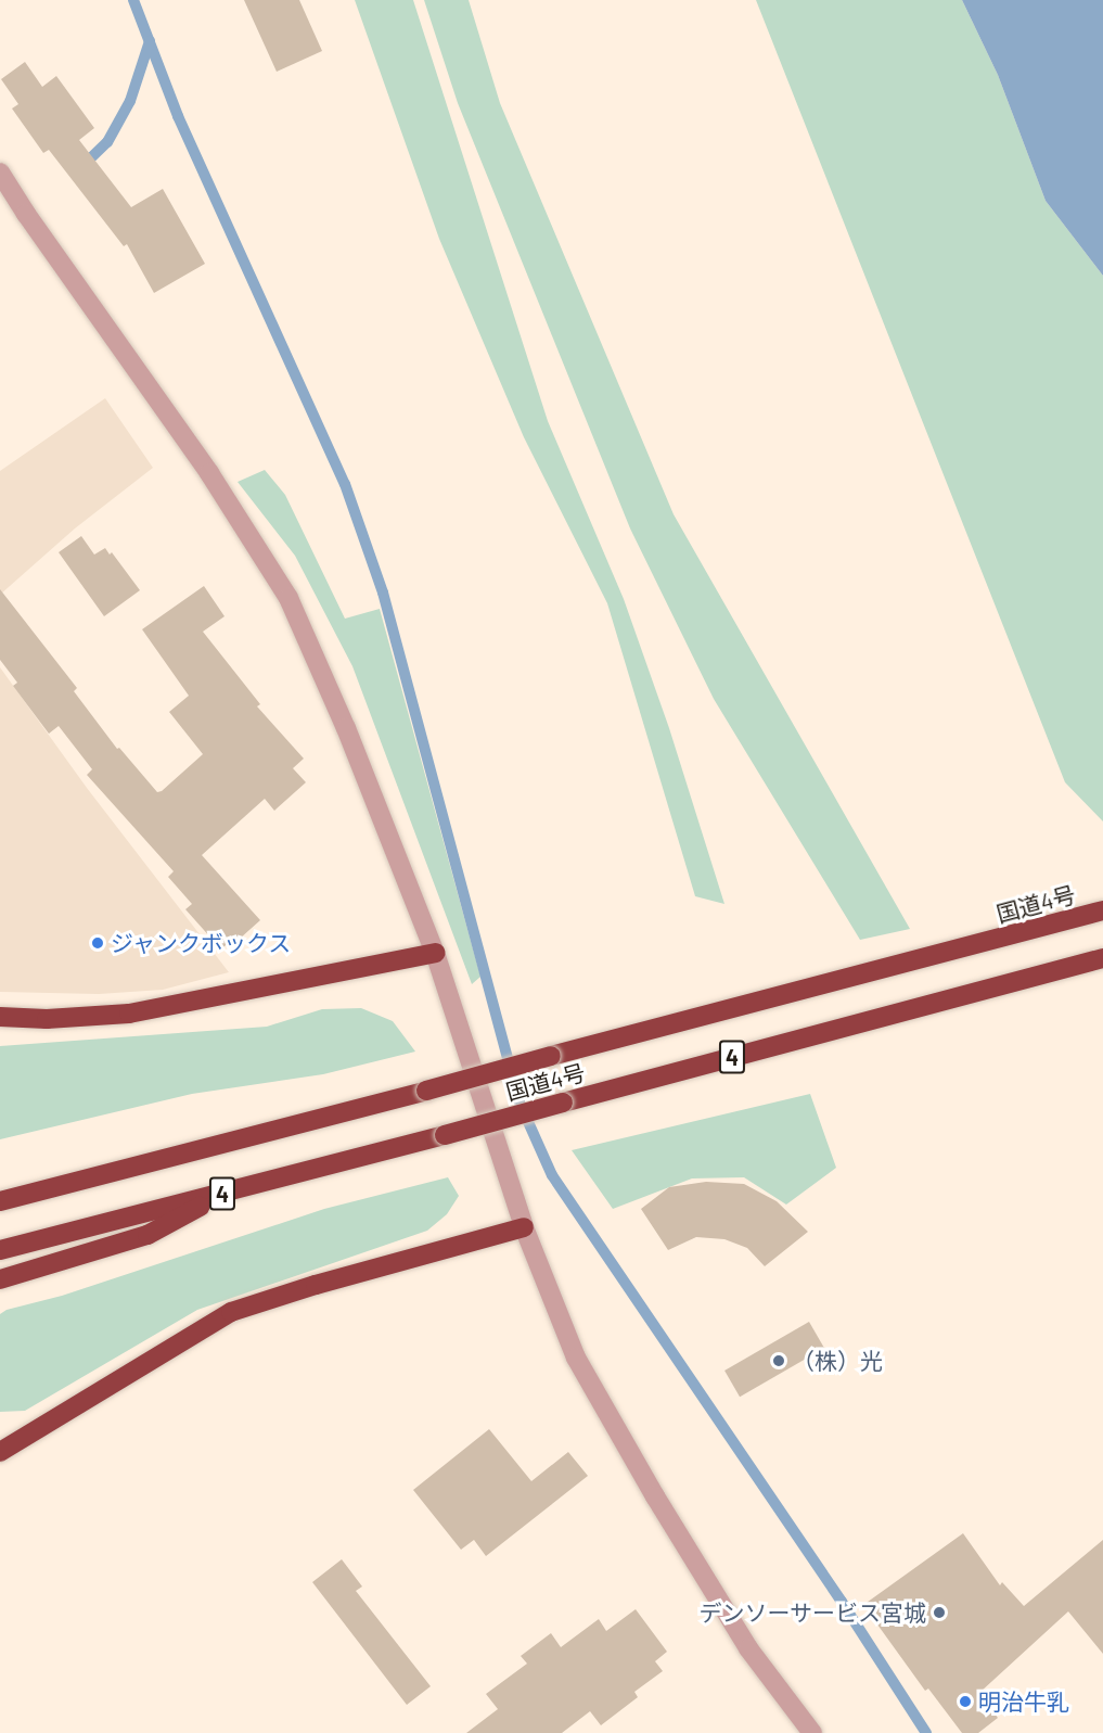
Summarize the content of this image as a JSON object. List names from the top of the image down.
{
  "streets": {
    "highway": ["国道4号", "4"]
  },
  "places": [
    "ジャンクボックス",
    "（株）光",
    "デンソーサービス宮城",
    "明治牛乳"
  ]
}
